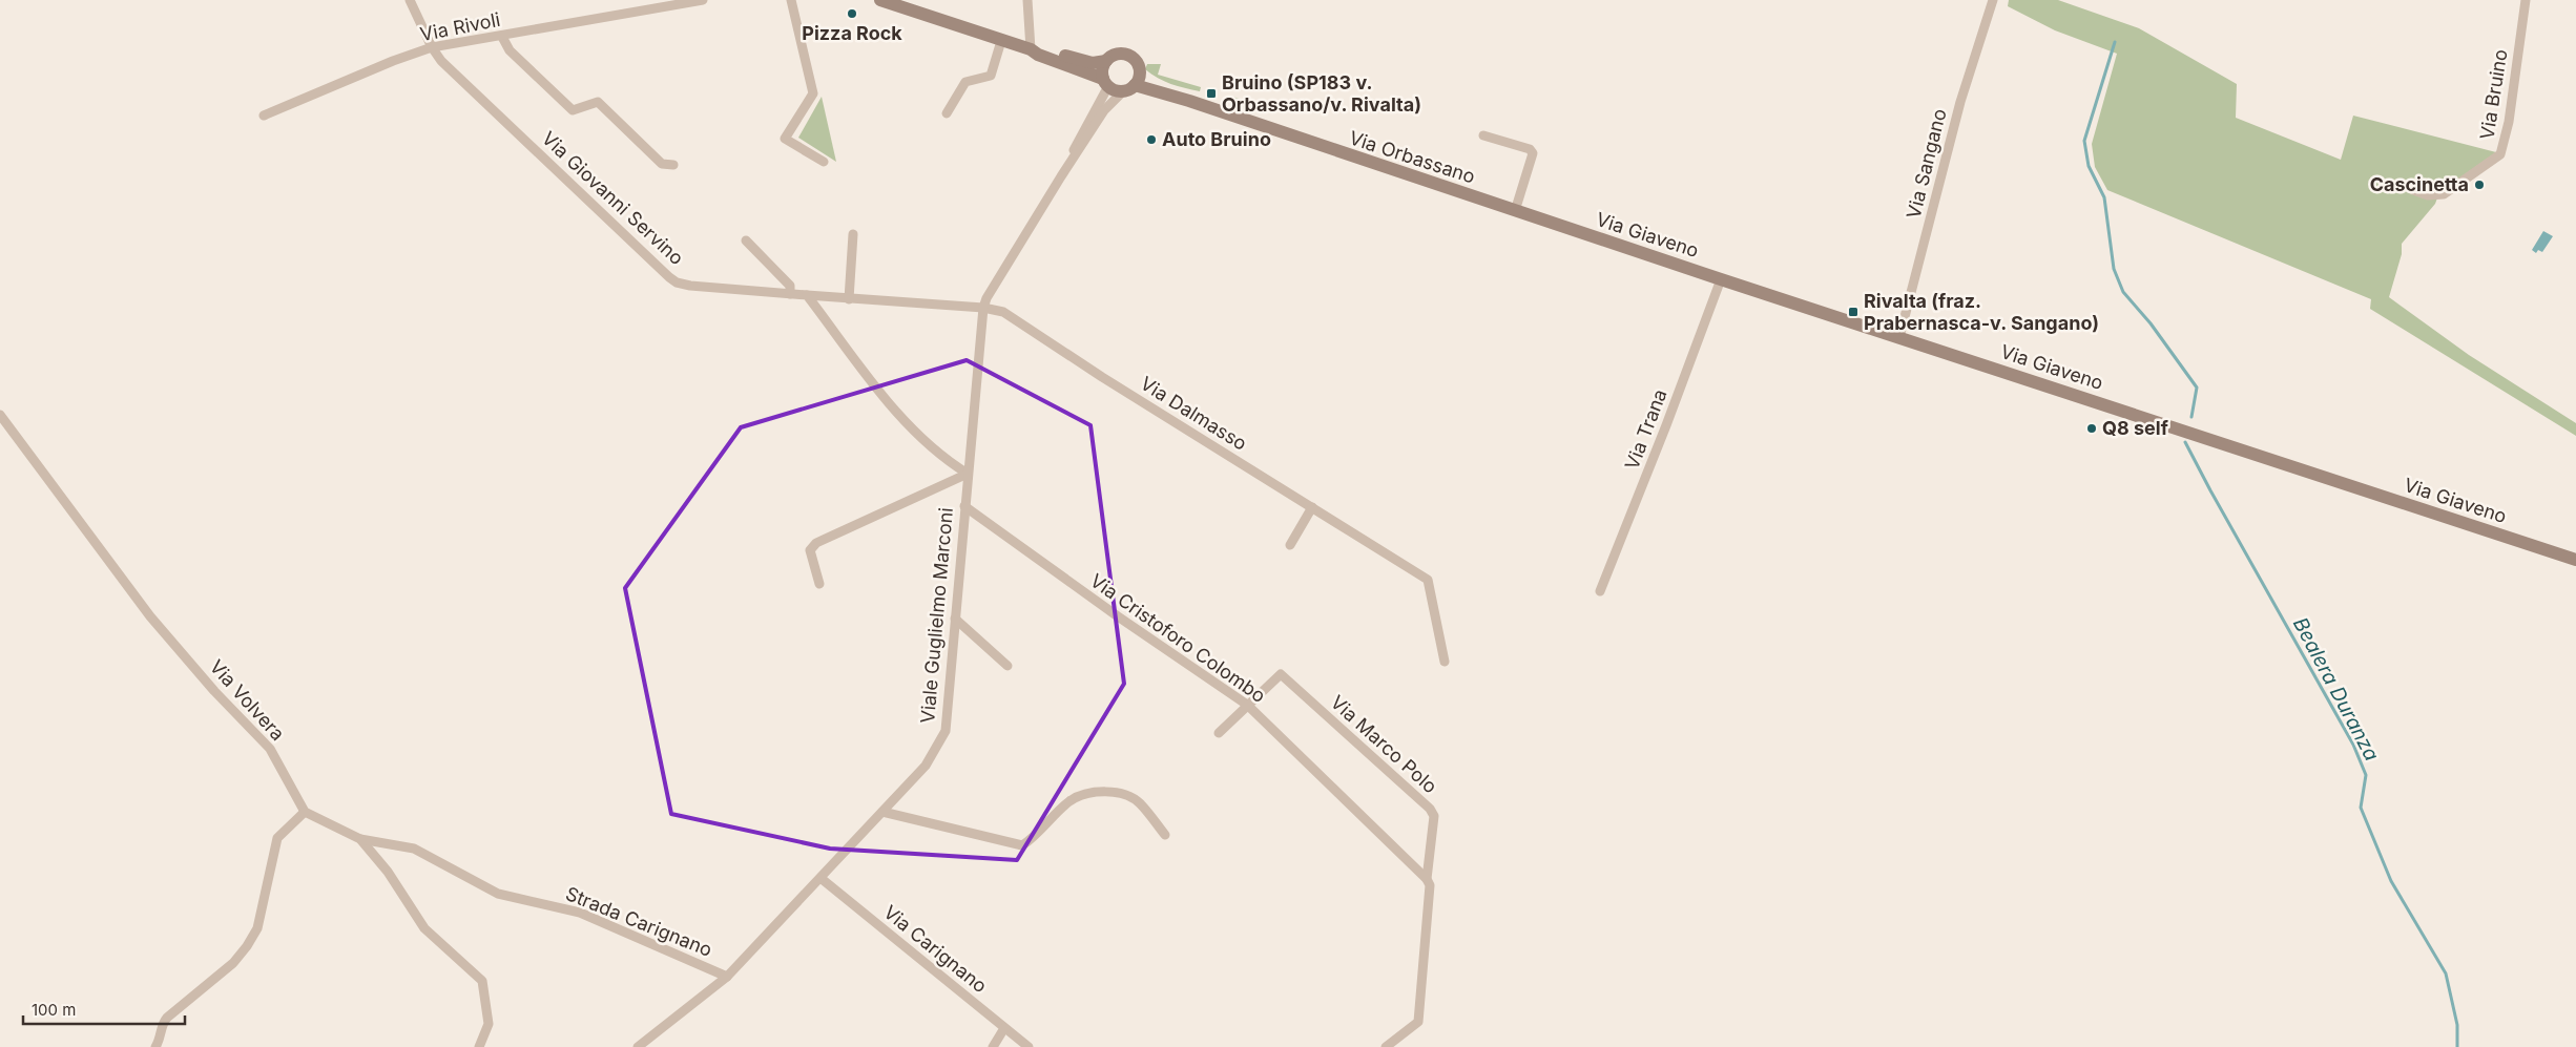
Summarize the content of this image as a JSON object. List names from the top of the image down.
{
  "streets": {
    "main road": ["Via Orbassano", "Via Giaveno"],
    "street": [
      "Via Rivoli",
      "Via Bruino",
      "Via Sangano",
      "Via Giovanni Servino",
      "Via Dalmasso",
      "Via Trana",
      "Viale Guglielmo Marconi",
      "Via Cristoforo Colombo",
      "Via Volvera",
      "Via Marco Polo",
      "Strada Carignano",
      "Via Carignano"
    ]
  },
  "crossings": [
    ["Via Rivoli", "Via Giovanni Servino"],
    ["Via Orbassano", "Via Giaveno"],
    ["Via Orbassano", "Viale Guglielmo Marconi"],
    ["Via Sangano", "Via Giaveno"],
    ["Via Giovanni Servino", "Via Dalmasso"],
    ["Via Giaveno", "Via Trana"],
    ["Via Dalmasso", "Viale Guglielmo Marconi"],
    ["Viale Guglielmo Marconi", "Via Cristoforo Colombo"],
    ["Viale Guglielmo Marconi", "Strada Carignano"],
    ["Viale Guglielmo Marconi", "Via Carignano"],
    ["Via Cristoforo Colombo", "Via Marco Polo"]
  ],
  "water": ["Bealera Duranza"],
  "places": {
    "other": [
      "Pizza Rock",
      "Auto Bruino",
      "Cascinetta",
      "Q8 self"
    ],
    "transit": ["Bruino (SP183 v. Orbassano/v. Rivalta)", "Rivalta (fraz. Prabernasca-v. Sangano)"]
  },
  "scale_bar": "100 m"
}
